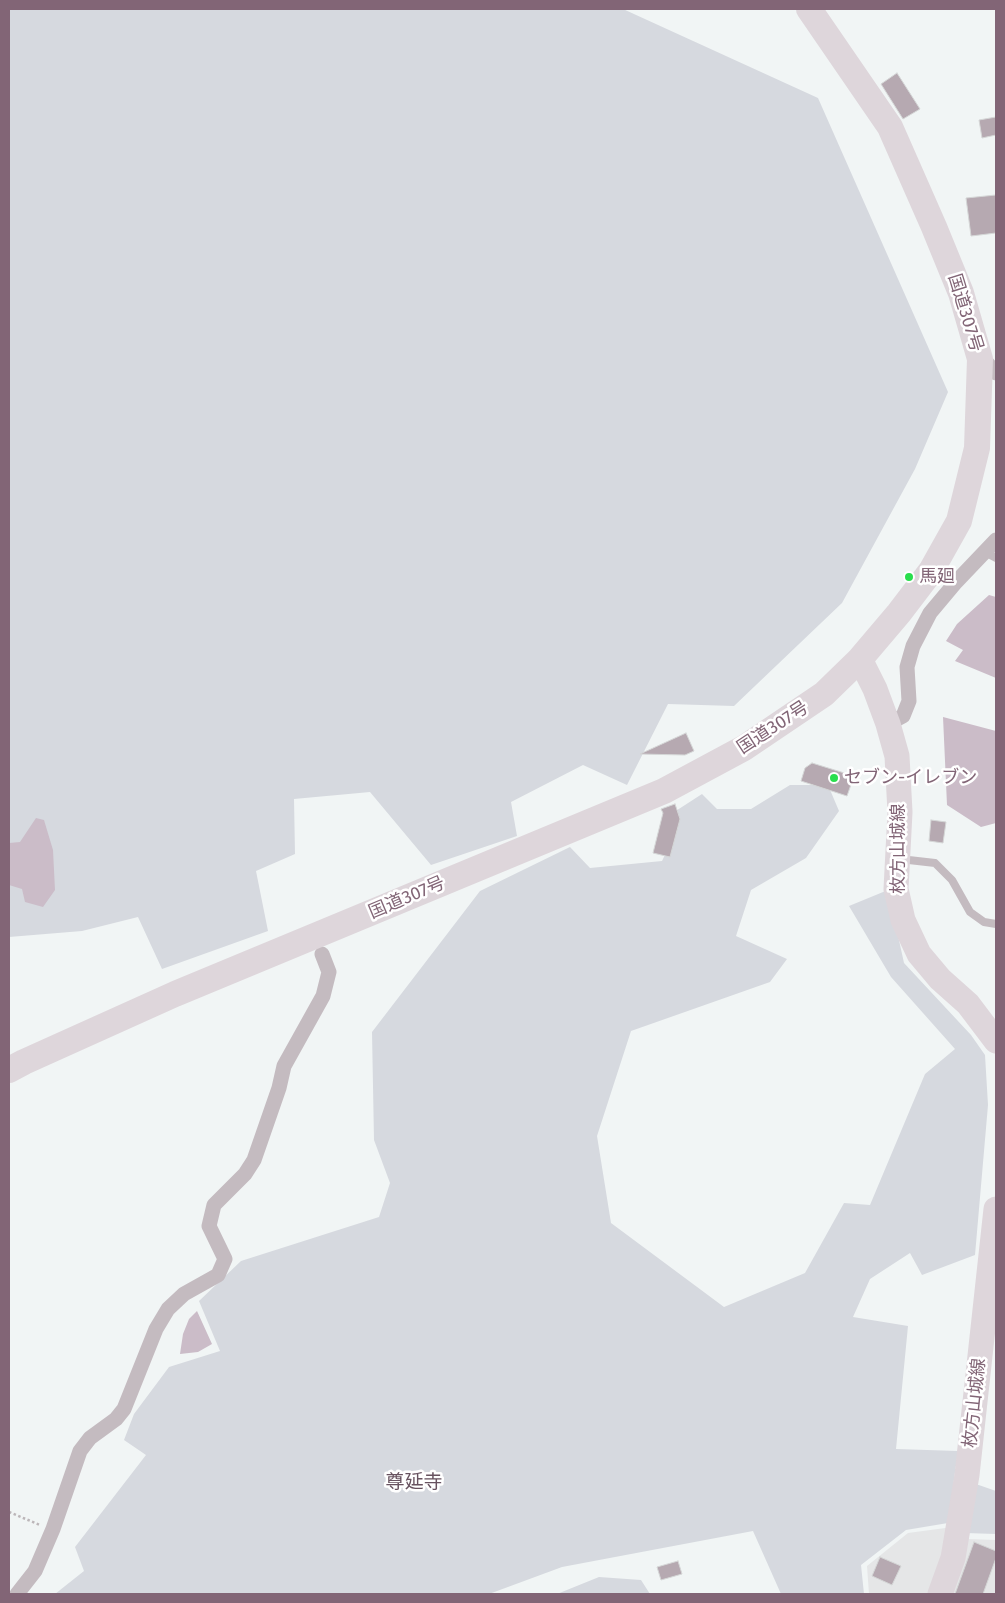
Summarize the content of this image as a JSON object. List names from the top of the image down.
{
  "streets": {
    "highway": ["国道307号"],
    "main road": ["枚方山城線"]
  },
  "crossings": [
    ["国道307号", "枚方山城線"]
  ],
  "districts": ["尊延寺"],
  "places": ["馬廻", "セブン-イレブン"]
}
